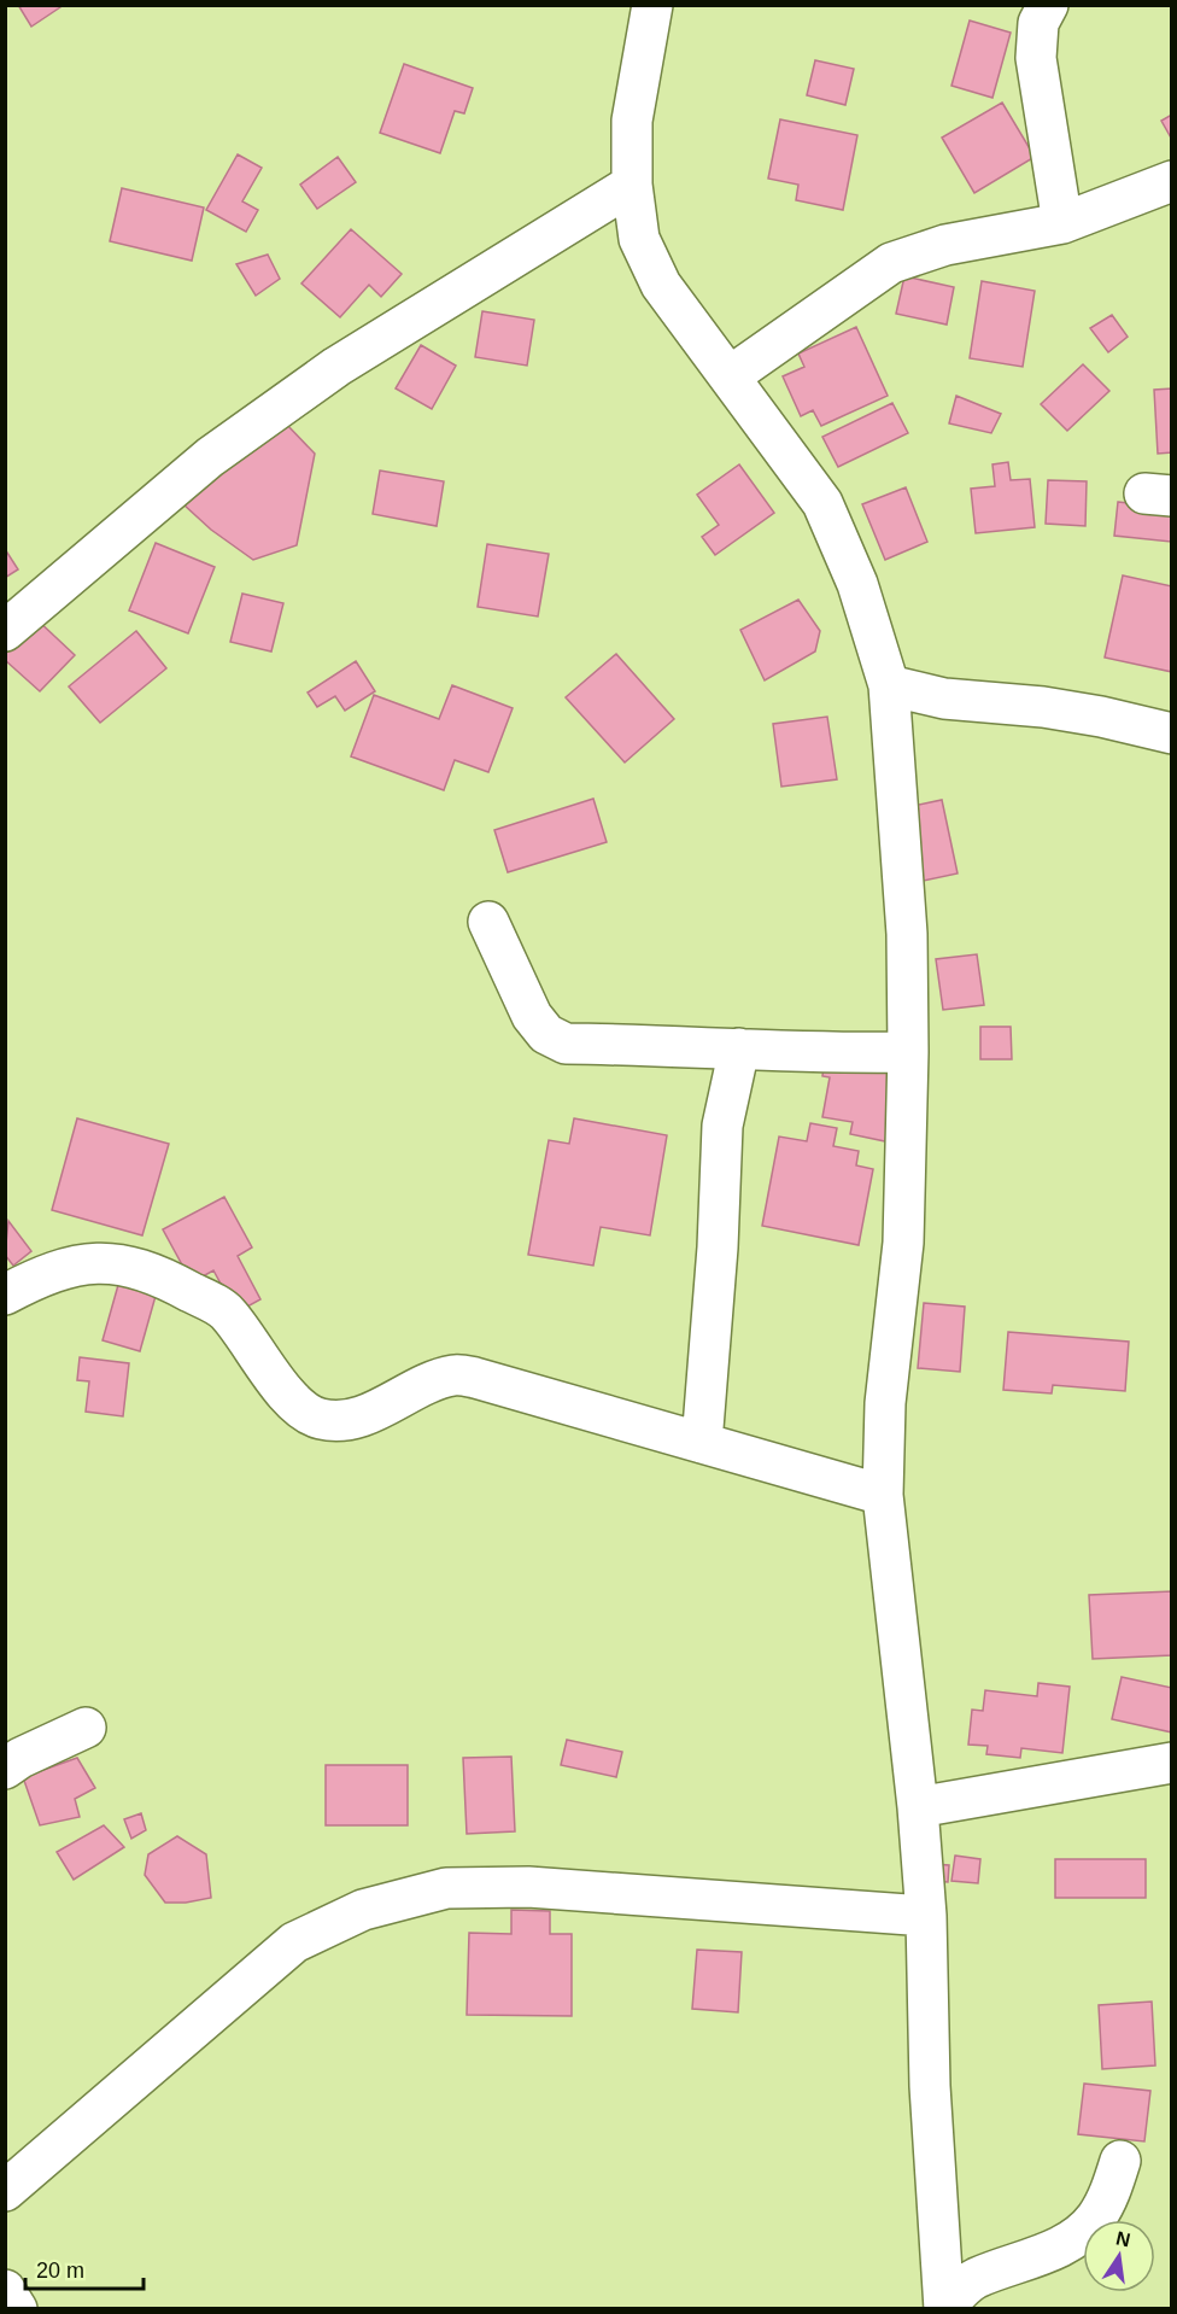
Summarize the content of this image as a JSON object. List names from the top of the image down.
{
  "scale_bar": "20 m",
  "north": "top"
}
